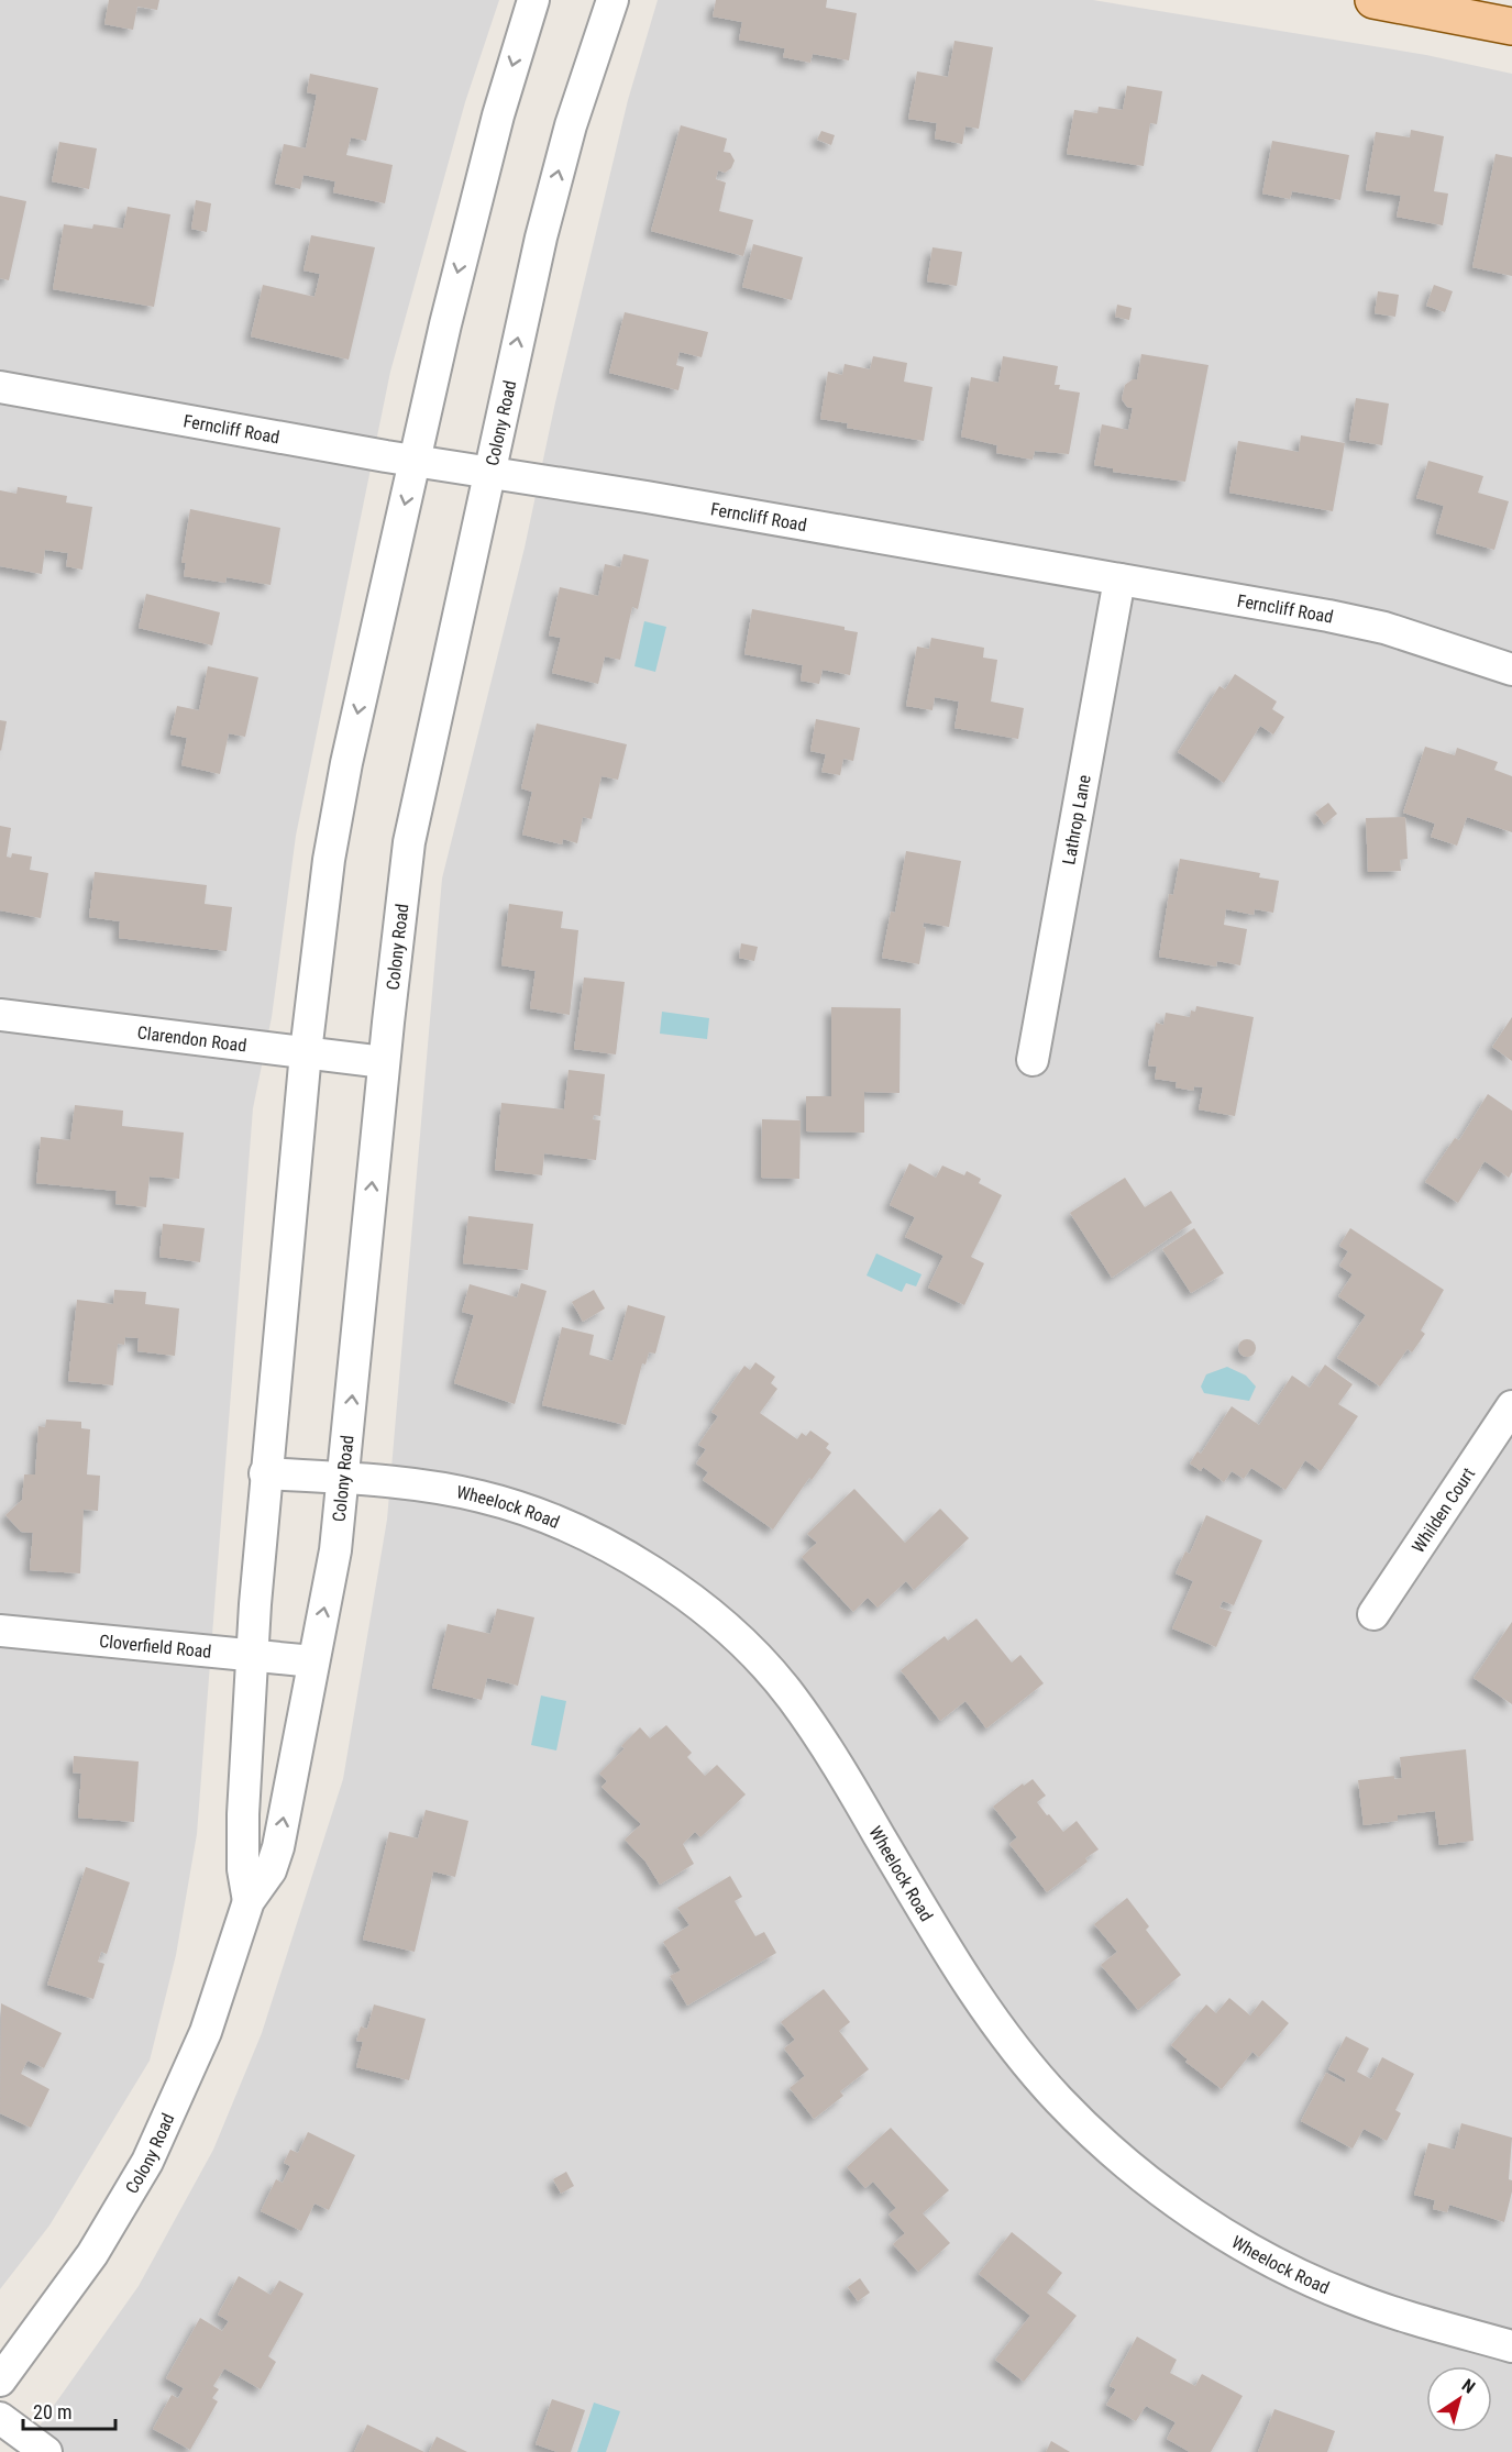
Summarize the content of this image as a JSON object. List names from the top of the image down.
{
  "streets": {
    "street": [
      "Colony Road",
      "Ferncliff Road",
      "Lathrop Lane",
      "Clarendon Road",
      "Wheelock Road",
      "Whilden Court",
      "Cloverfield Road"
    ]
  },
  "crossings": [
    ["Colony Road", "Ferncliff Road"],
    ["Colony Road", "Clarendon Road"],
    ["Colony Road", "Wheelock Road"],
    ["Colony Road", "Cloverfield Road"],
    ["Ferncliff Road", "Lathrop Lane"]
  ],
  "scale_bar": "20 m",
  "north": "top right"
}
